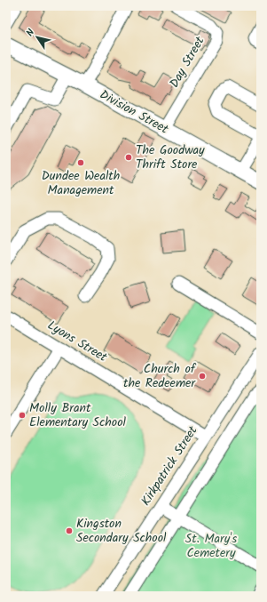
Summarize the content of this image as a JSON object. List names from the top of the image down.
{
  "streets": {
    "main road": ["Division Street"],
    "street": ["Day Street", "Lyons Street", "Kirkpatrick Street"]
  },
  "crossings": [
    ["Day Street", "Division Street"],
    ["Lyons Street", "Kirkpatrick Street"]
  ],
  "parks": ["St. Mary's Cemetery"],
  "places": [
    "The Goodway Thrift Store",
    "Dundee Wealth Management",
    "Church of the Redeemer",
    "Molly Brant Elementary School",
    "Kingston Secondary School"
  ],
  "north": "top left"
}
